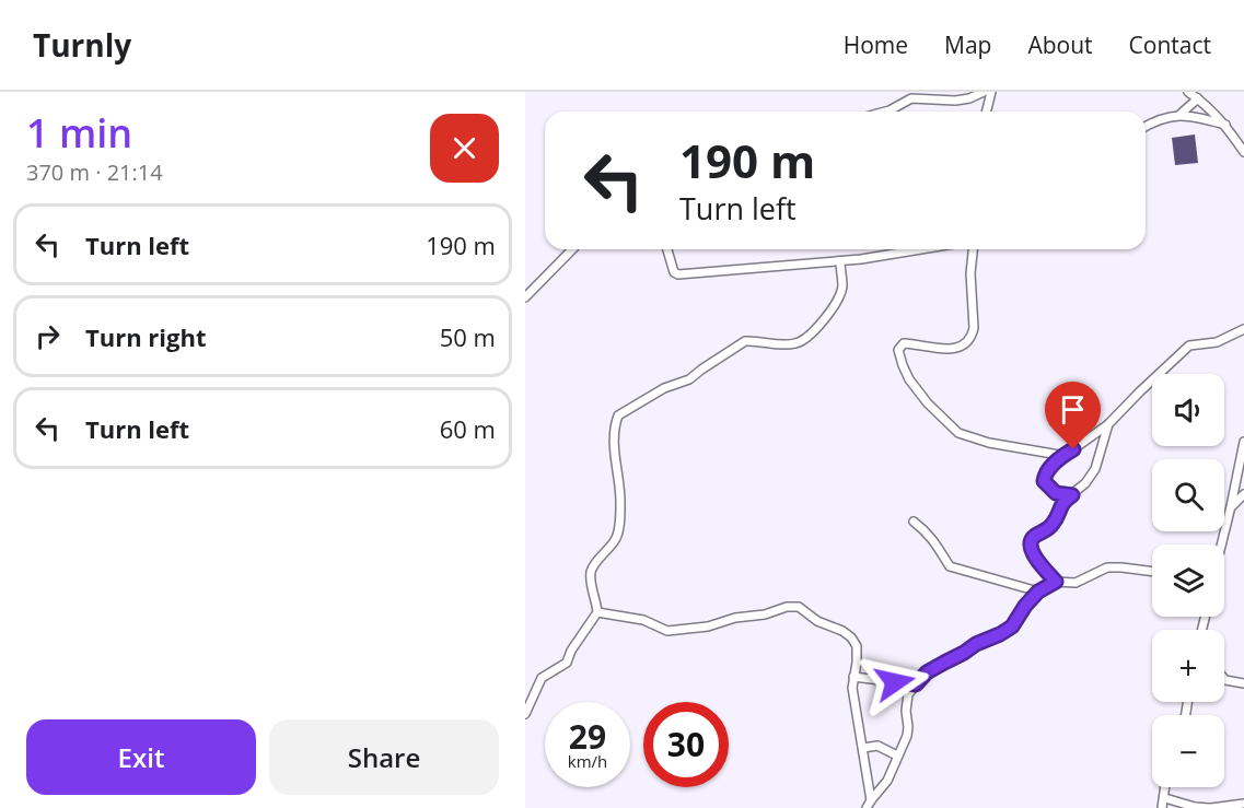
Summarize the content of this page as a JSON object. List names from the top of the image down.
{
  "page": {
    "header": "Turnly",
    "nav": [
      "Home",
      "Map",
      "About",
      "Contact"
    ],
    "heading": ["1 min", "370 m · 21:14"],
    "turn": ["190 m", "Turn left"],
    "list": [
      {
        "name": "Turn left",
        "value": "190 m"
      },
      {
        "name": "Turn right",
        "value": "50 m"
      },
      {
        "name": "Turn left",
        "value": "60 m"
      }
    ],
    "map_buttons": ["+", "−"],
    "speed": "29 km/h",
    "limit": "30",
    "buttons": ["Exit", "Share"]
  }
}
